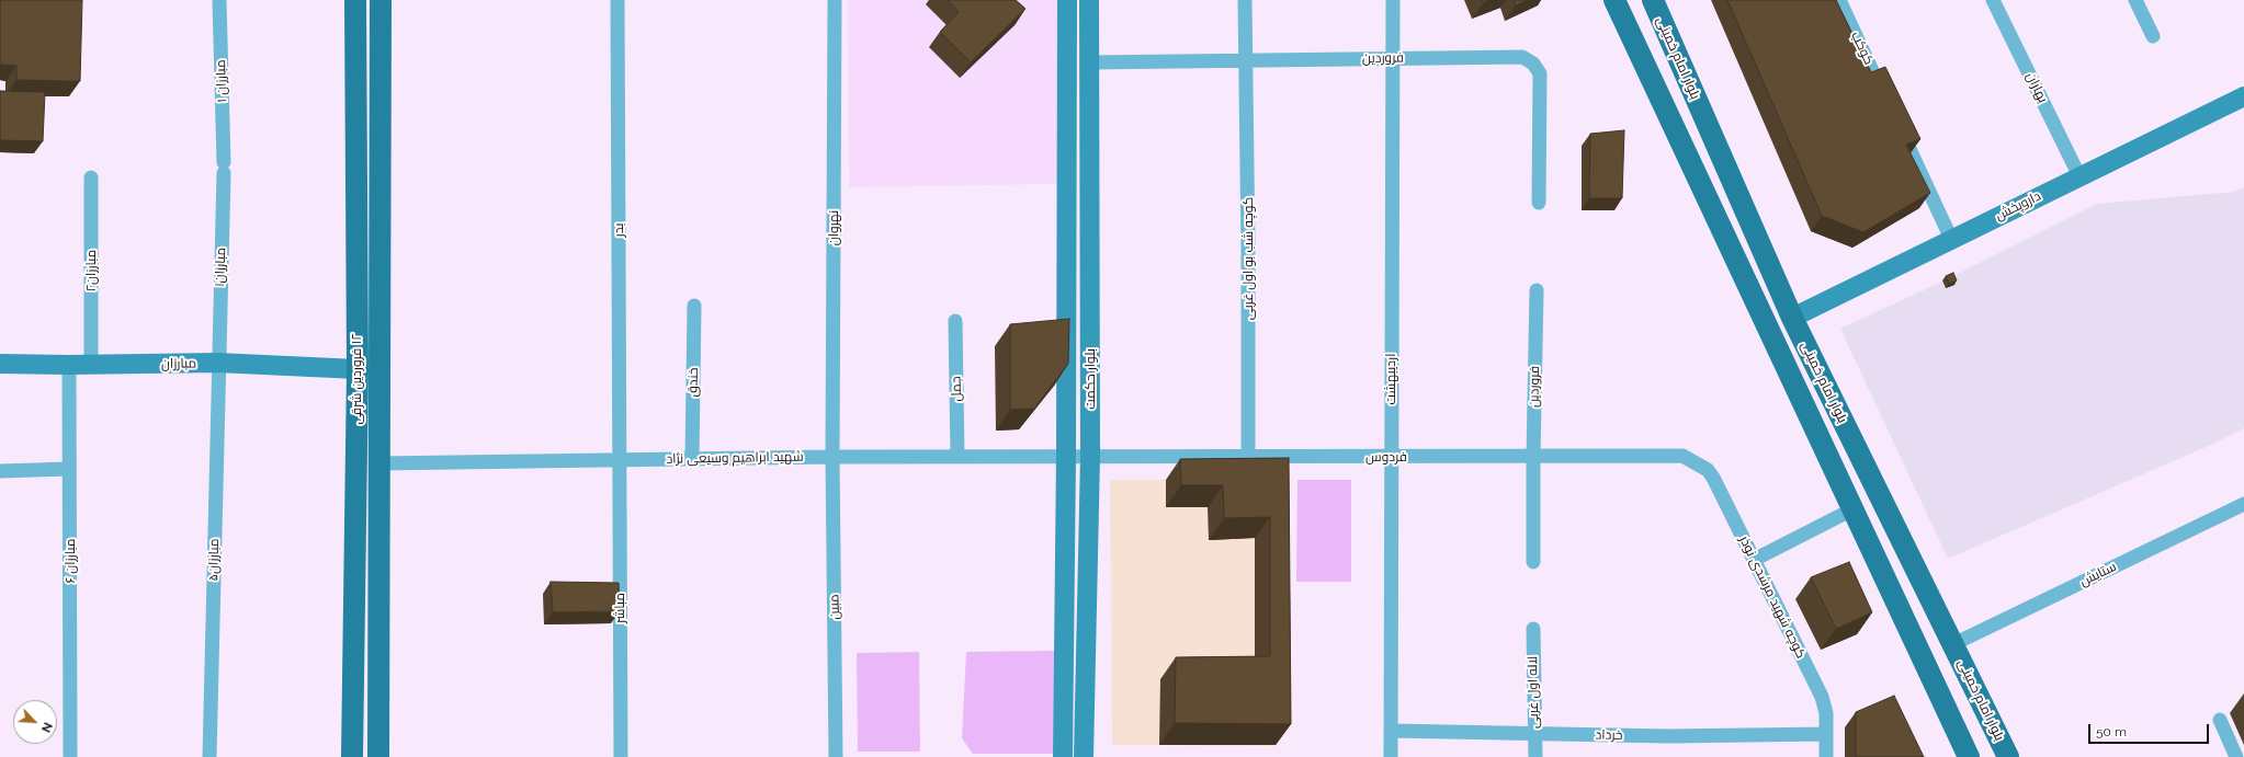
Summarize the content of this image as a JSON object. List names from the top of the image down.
{
  "streets": {
    "main road": ["بلوار امام خمینی", "١٢ فروردین شرقی"],
    "street": [
      "کوکب",
      "فروردین",
      "مبارزان ۱",
      "بهاران",
      "داروپخش",
      "نهروان",
      "بدر",
      "کوچه شب بو اول غربی",
      "مبارزان۱",
      "مبارزان۲",
      "مبارزان",
      "بلوار حکمت",
      "اردیبهشت",
      "خندق",
      "جمل",
      "فردوس",
      "شهید ابراهیم وسیعی نژاد",
      "مبارزان۵",
      "مبارزان ۶",
      "ستایش",
      "کوچه شهید مرشدی نوذر",
      "مبین",
      "مباشر",
      "لاله اول غربی",
      "خرداد"
    ]
  },
  "crossings": [
    ["فروردین", "کوچه شب بو اول غربی"],
    ["فروردین", "بلوار حکمت"],
    ["فروردین", "اردیبهشت"],
    ["فروردین", "فردوس"],
    ["بلوار امام خمینی", "داروپخش"],
    ["بلوار امام خمینی", "ستایش"],
    ["مبارزان ۱", "مبارزان۱"],
    ["بهاران", "داروپخش"],
    ["نهروان", "شهید ابراهیم وسیعی نژاد"],
    ["نهروان", "مبین"],
    ["بدر", "شهید ابراهیم وسیعی نژاد"],
    ["بدر", "مباشر"],
    ["کوچه شب بو اول غربی", "فردوس"],
    ["مبارزان۱", "مبارزان"],
    ["مبارزان۱", "مبارزان۵"],
    ["مبارزان۲", "مبارزان"],
    ["مبارزان", "١٢ فروردین شرقی"],
    ["مبارزان", "مبارزان۵"],
    ["مبارزان", "مبارزان ۶"],
    ["١٢ فروردین شرقی", "شهید ابراهیم وسیعی نژاد"],
    ["بلوار حکمت", "فردوس"],
    ["بلوار حکمت", "شهید ابراهیم وسیعی نژاد"],
    ["اردیبهشت", "فردوس"],
    ["اردیبهشت", "خرداد"],
    ["خندق", "شهید ابراهیم وسیعی نژاد"],
    ["جمل", "شهید ابراهیم وسیعی نژاد"],
    ["فردوس", "شهید ابراهیم وسیعی نژاد"],
    ["فردوس", "کوچه شهید مرشدی نوذر"],
    ["شهید ابراهیم وسیعی نژاد", "مبین"],
    ["شهید ابراهیم وسیعی نژاد", "مباشر"],
    ["کوچه شهید مرشدی نوذر", "خرداد"],
    ["لاله اول غربی", "خرداد"]
  ],
  "scale_bar": "50 m",
  "north": "bottom right"
}
